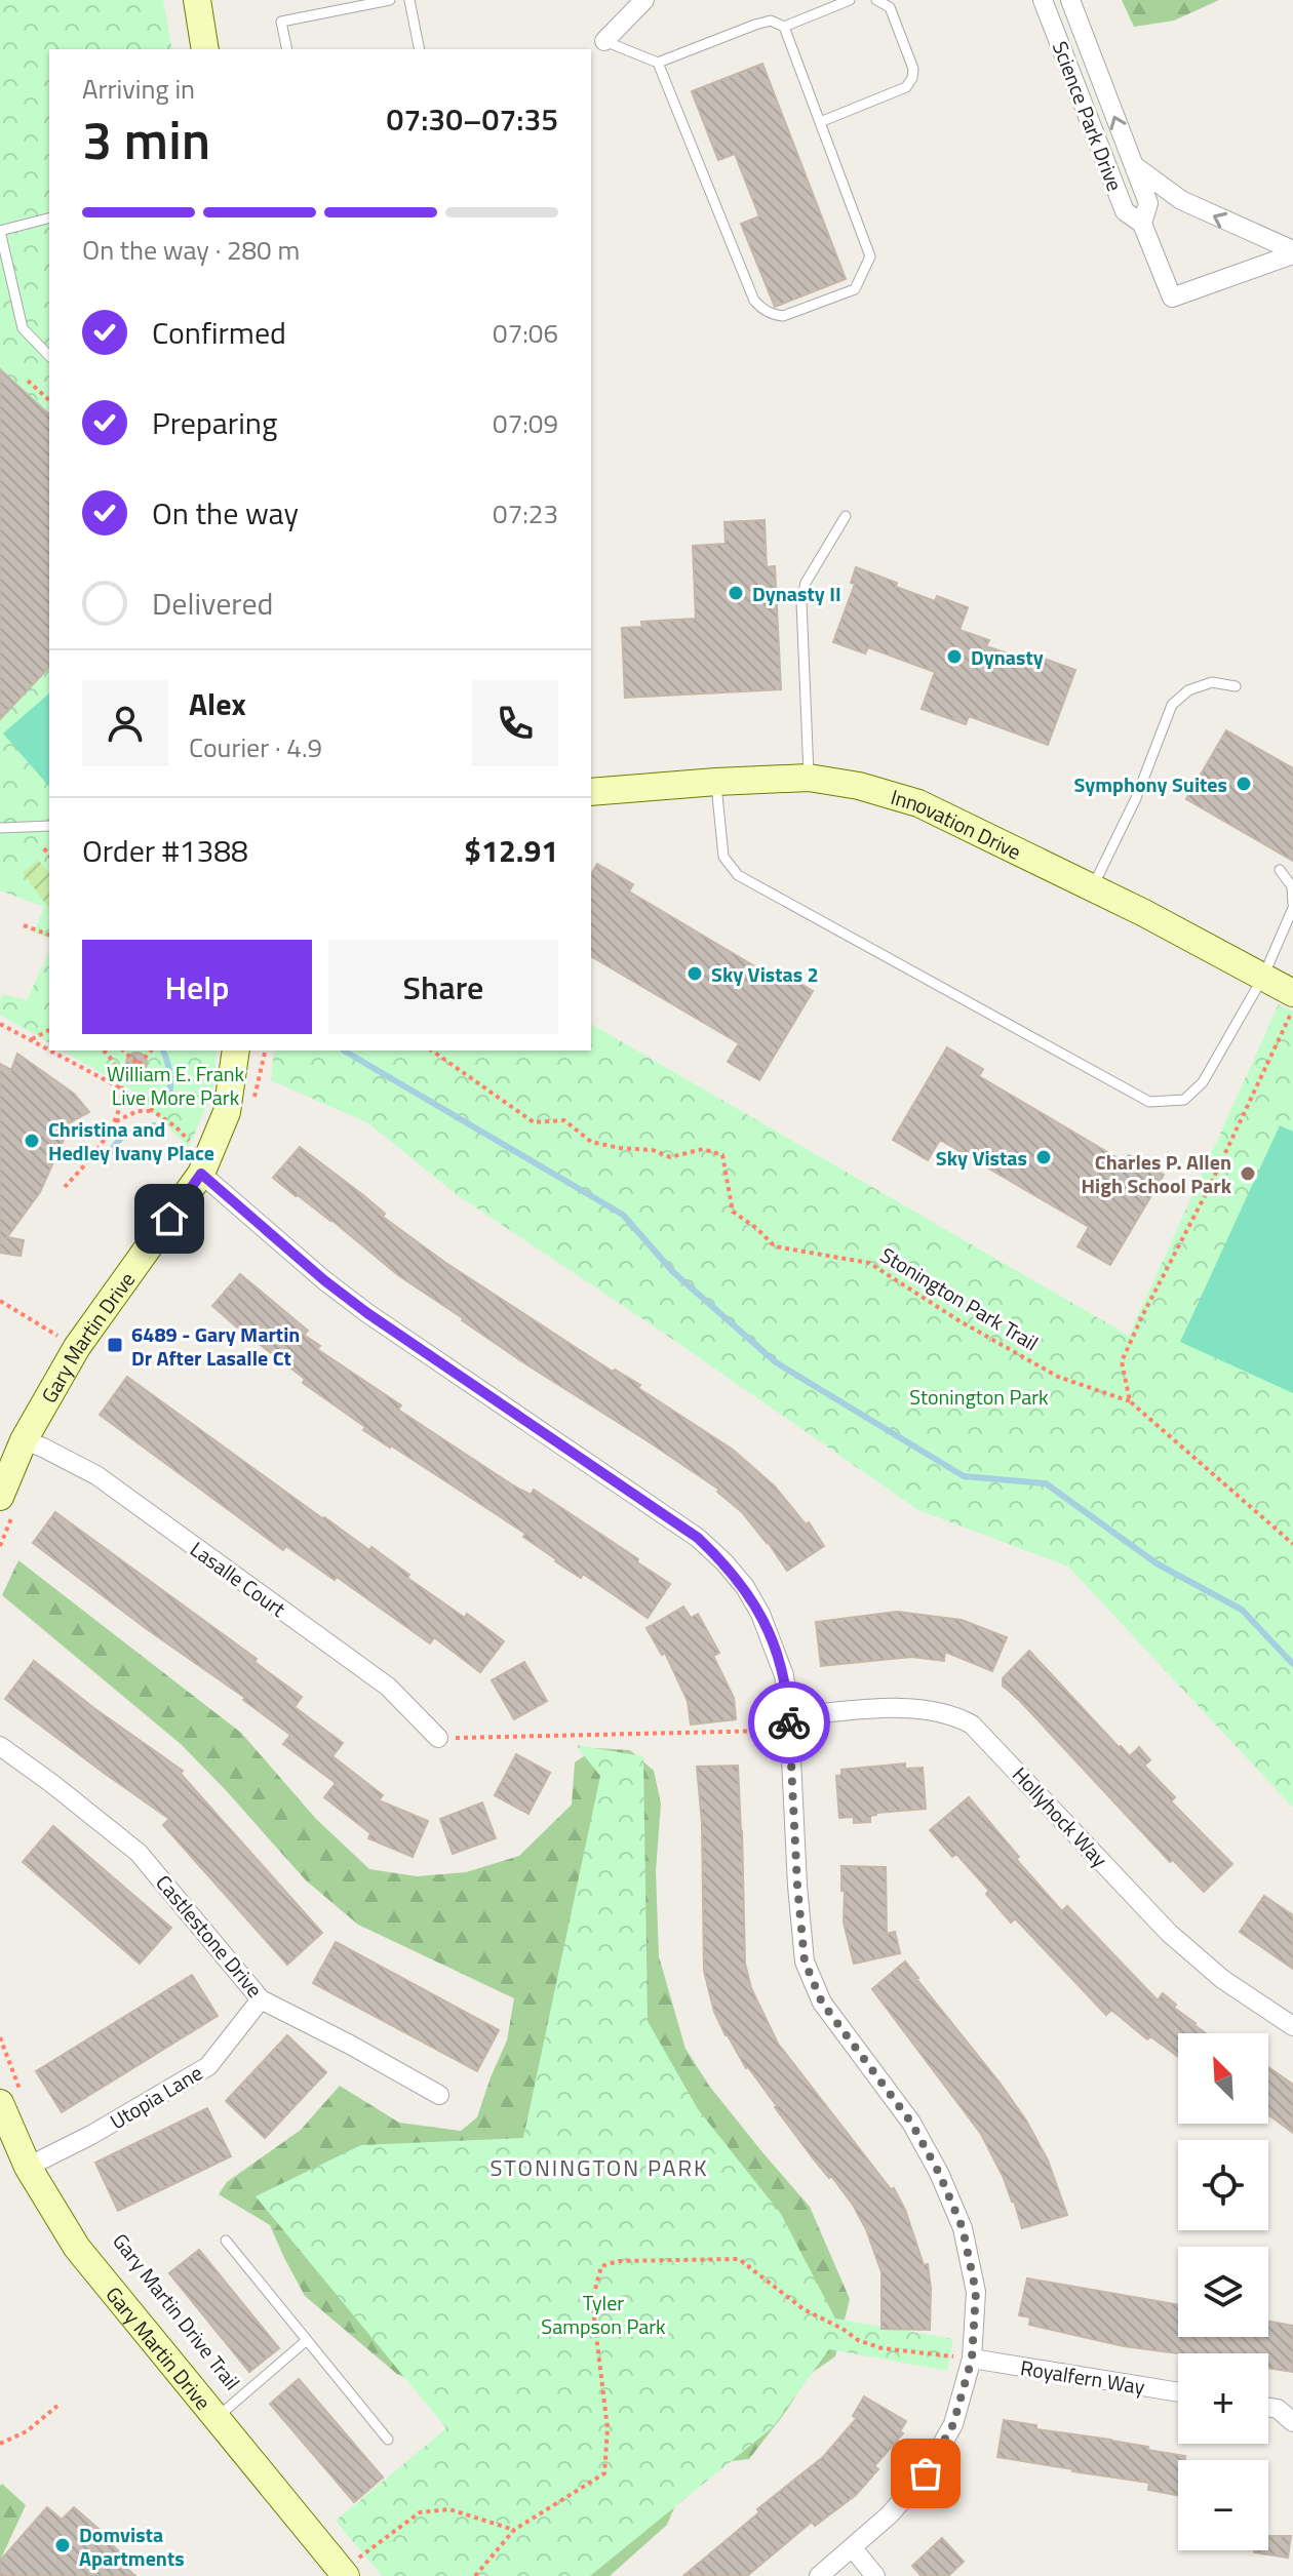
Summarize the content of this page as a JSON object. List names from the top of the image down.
{
  "streets": {
    "street": [
      "Science Park Drive",
      "Innovation Drive",
      "Gary Martin Drive",
      "Lasalle Court",
      "Hollyhock Way",
      "Castlestone Drive",
      "Utopia Lane",
      "Royalfern Way"
    ],
    "path": ["Stonington Park Trail"]
  },
  "crossings": [
    ["Gary Martin Drive", "Lasalle Court"],
    ["Gary Martin Drive", "Utopia Lane"],
    ["Castlestone Drive", "Utopia Lane"]
  ],
  "districts": ["STONINGTON PARK"],
  "parks": ["William E. Frank Live More Park", "Stonington Park", "Tyler Sampson Park"],
  "places": {
    "other": [
      "Dynasty II",
      "Dynasty",
      "Symphony Suites",
      "Sky Vistas 2",
      "Christina and Hedley Ivany Place",
      "Sky Vistas",
      "Charles P. Allen High School Park",
      "Domvista Apartments"
    ],
    "transit": ["6489 - Gary Martin Dr After Lasalle Ct"]
  },
  "north": "top left",
  "page": {
    "heading": ["3 min", "Arriving in", "07:30–07:35"],
    "panel": [
      "Alex",
      "Courier · 4.9",
      "Order #1388",
      "$12.91"
    ],
    "bar": "On the way · 280 m",
    "list": [
      ["Confirmed", "07:06"],
      ["Preparing", "07:09"],
      ["On the way", "07:23"],
      "Delivered"
    ],
    "buttons": ["Help", "Share"],
    "map_buttons": ["+", "−"]
  }
}
